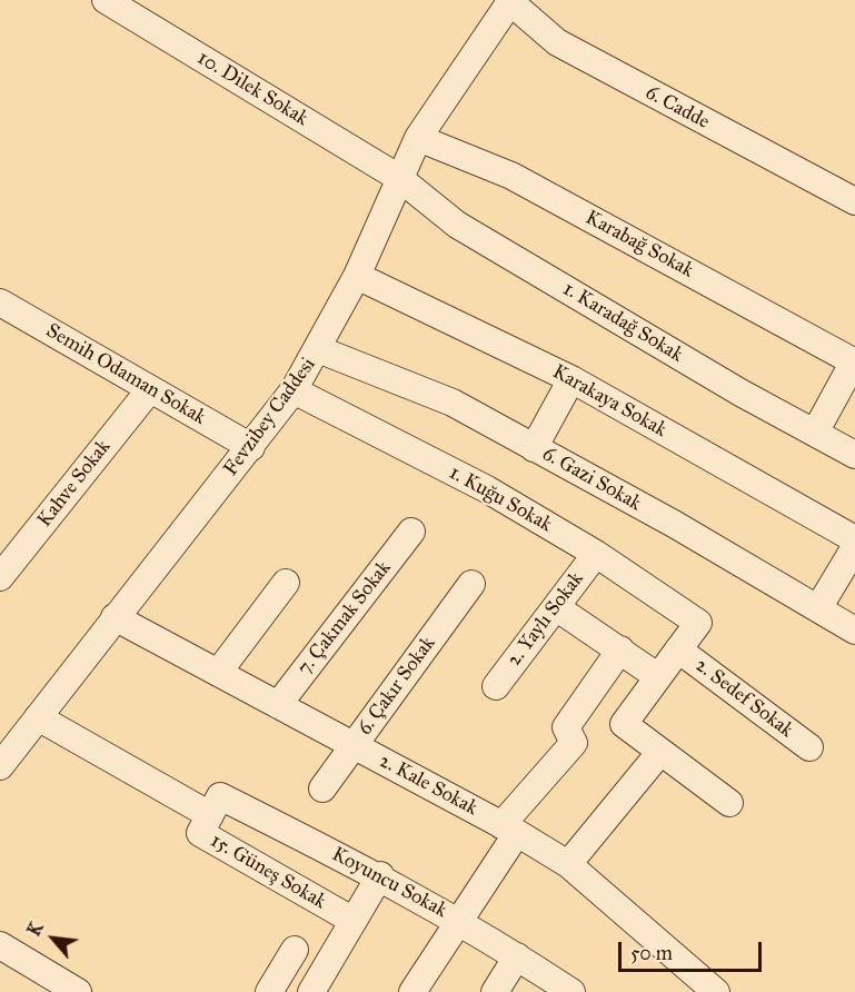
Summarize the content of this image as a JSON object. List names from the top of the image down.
{
  "streets": {
    "street": [
      "10. Dilek Sokak",
      "6. Cadde",
      "Karabağ Sokak",
      "1. Karadağ Sokak",
      "Semih Odaman Sokak",
      "Karakaya Sokak",
      "Fevzibey Caddesi",
      "6. Gazi Sokak",
      "Kahve Sokak",
      "1. Kuğu Sokak",
      "7. Çakmak Sokak",
      "2. Yaylı Sokak",
      "6. Çakır Sokak",
      "2. Sedef Sokak",
      "2. Kale Sokak",
      "15. Güneş Sokak",
      "Koyuncu Sokak"
    ]
  },
  "crossings": [
    ["10. Dilek Sokak", "1. Karadağ Sokak"],
    ["10. Dilek Sokak", "Fevzibey Caddesi"],
    ["6. Cadde", "Fevzibey Caddesi"],
    ["Karabağ Sokak", "Fevzibey Caddesi"],
    ["1. Karadağ Sokak", "Fevzibey Caddesi"],
    ["Semih Odaman Sokak", "Fevzibey Caddesi"],
    ["Semih Odaman Sokak", "Kahve Sokak"],
    ["Karakaya Sokak", "Fevzibey Caddesi"],
    ["Fevzibey Caddesi", "6. Gazi Sokak"],
    ["Fevzibey Caddesi", "1. Kuğu Sokak"],
    ["Fevzibey Caddesi", "2. Kale Sokak"],
    ["1. Kuğu Sokak", "2. Yaylı Sokak"],
    ["1. Kuğu Sokak", "2. Sedef Sokak"],
    ["7. Çakmak Sokak", "2. Kale Sokak"],
    ["6. Çakır Sokak", "2. Kale Sokak"],
    ["15. Güneş Sokak", "Koyuncu Sokak"]
  ],
  "scale_bar": "50 m",
  "north": "top left"
}
